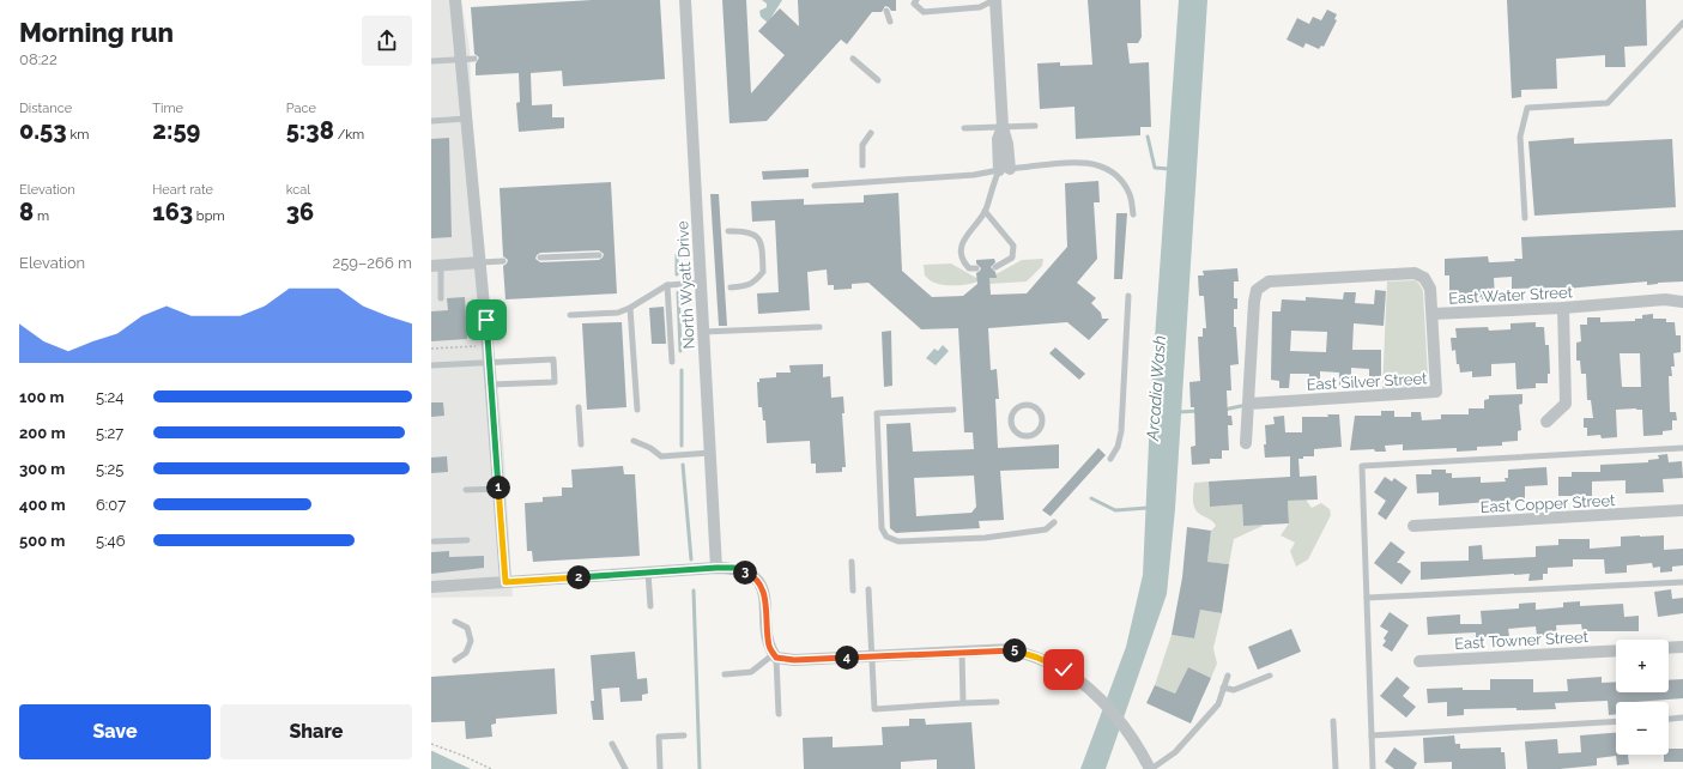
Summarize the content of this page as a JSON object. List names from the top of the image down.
{
  "streets": {
    "street": [
      "North Wyatt Drive",
      "East Water Street",
      "East Silver Street",
      "East Copper Street",
      "East Towner Street"
    ]
  },
  "crossings": [
    ["East Water Street", "East Silver Street"]
  ],
  "water": ["Arcadia Wash"],
  "page": {
    "heading": ["Morning run", "08:22"],
    "stats": [
      ["Distance", "0.53 km"],
      ["Time", "2:59"],
      ["Pace", "5:38 /km"],
      ["Elevation", "8 m"],
      ["Heart rate", "163 bpm"],
      ["kcal", "36"]
    ],
    "chart": ["Elevation", "259–266 m"],
    "list": [
      {
        "name": "100 m",
        "note": "5:24"
      },
      {
        "name": "200 m",
        "note": "5:27"
      },
      {
        "name": "300 m",
        "note": "5:25"
      },
      {
        "name": "400 m",
        "note": "6:07"
      },
      {
        "name": "500 m",
        "note": "5:46"
      }
    ],
    "pins": [
      "1",
      "3",
      "2",
      "5",
      "4"
    ],
    "map_buttons": ["+", "−"],
    "buttons": ["Save", "Share"]
  }
}
